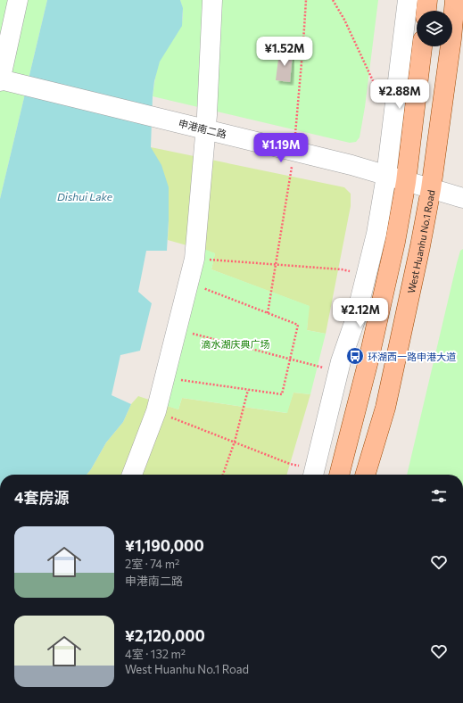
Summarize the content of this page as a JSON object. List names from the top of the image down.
{
  "streets": {
    "main road": ["West Huanhu No.1 Road"],
    "street": ["申港南二路"]
  },
  "crossings": [
    ["申港南二路", "West Huanhu No.1 Road"]
  ],
  "water": ["Dishui Lake"],
  "parks": ["滴水湖庆典广场"],
  "places": {
    "bus stop": ["环湖西一路申港大道"]
  },
  "page": {
    "price": [
      "¥1.52M",
      "¥2.88M",
      "¥1.19M",
      "¥2.12M"
    ],
    "heading": "4套房源",
    "list": [
      {
        "name": "¥1,190,000",
        "note": "2室 · 74 m² · 申港南二路"
      },
      {
        "name": "¥2,120,000",
        "note": "4室 · 132 m² · West Huanhu No.1 Road"
      }
    ]
  }
}
